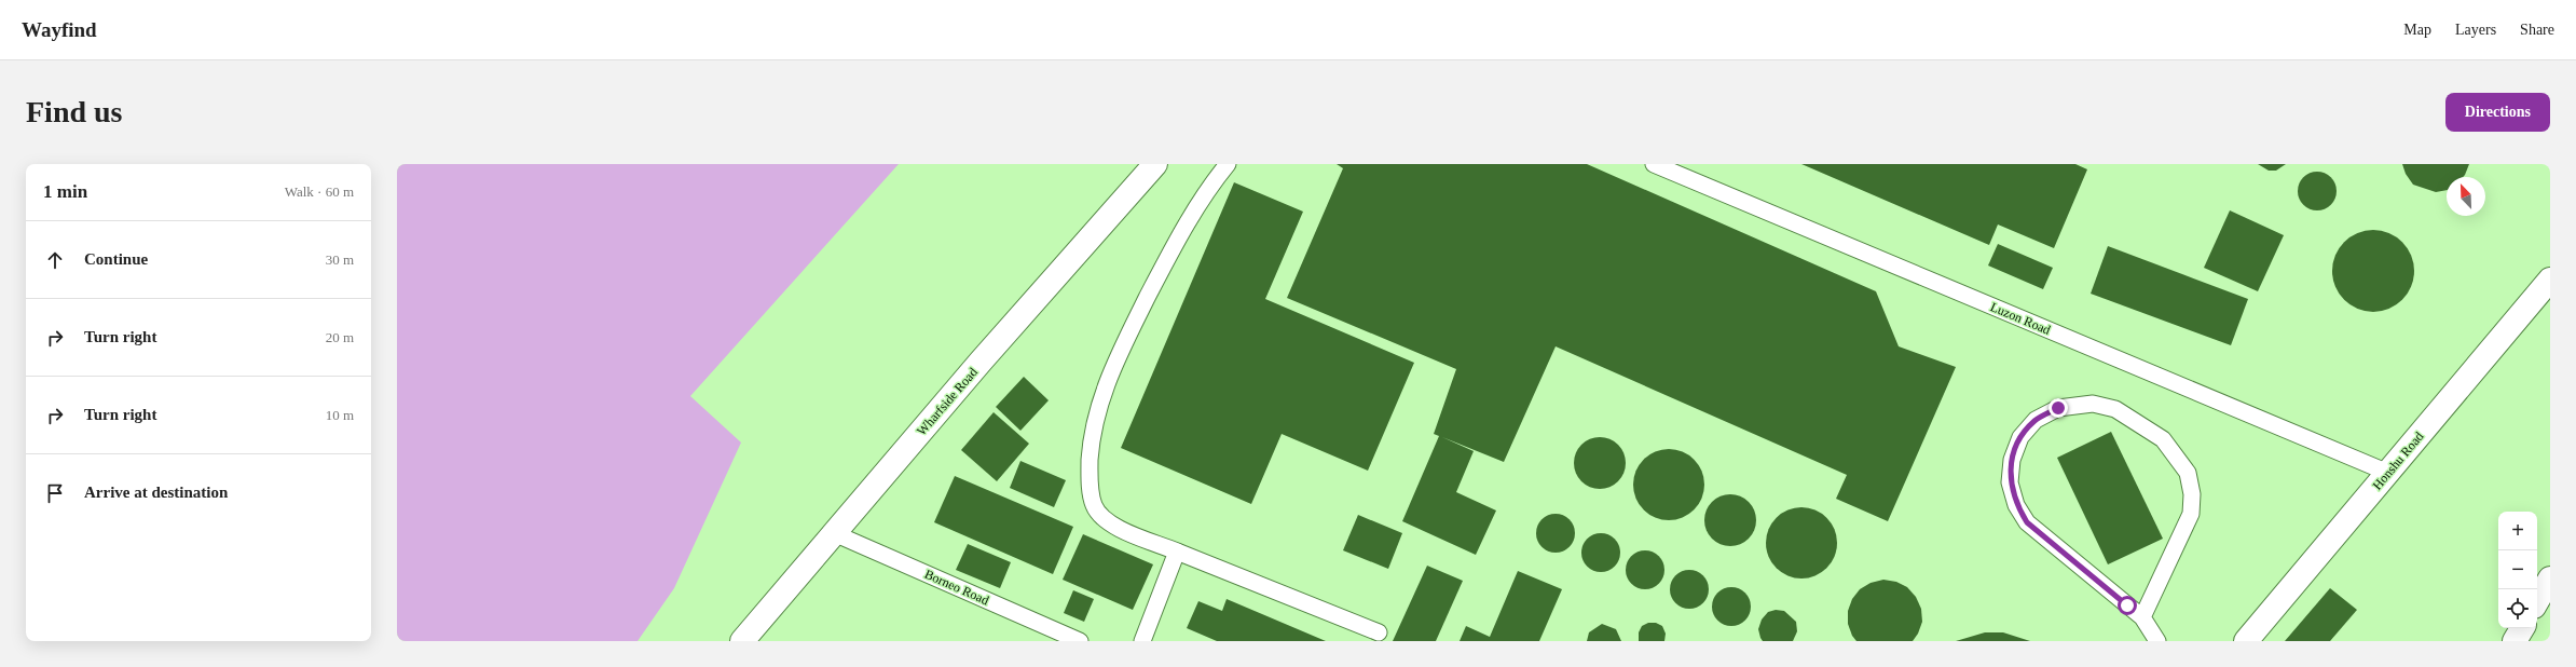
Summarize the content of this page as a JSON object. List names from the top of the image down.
{
  "streets": {
    "street": ["Wharfside Road", "Honshu Road"],
    "lane": ["Luzon Road", "Borneo Road"]
  },
  "crossings": [
    ["Luzon Road", "Honshu Road"],
    ["Wharfside Road", "Borneo Road"]
  ],
  "north": "top left",
  "page": {
    "header": "Wayfind",
    "nav": ["Map", "Layers", "Share"],
    "buttons": "Directions",
    "title": "Find us",
    "heading": ["1 min", "Walk · 60 m"],
    "list": [
      ["Continue", "30 m"],
      ["Turn right", "20 m"],
      ["Turn right", "10 m"],
      "Arrive at destination"
    ],
    "map_buttons": ["+", "−"]
  }
}
